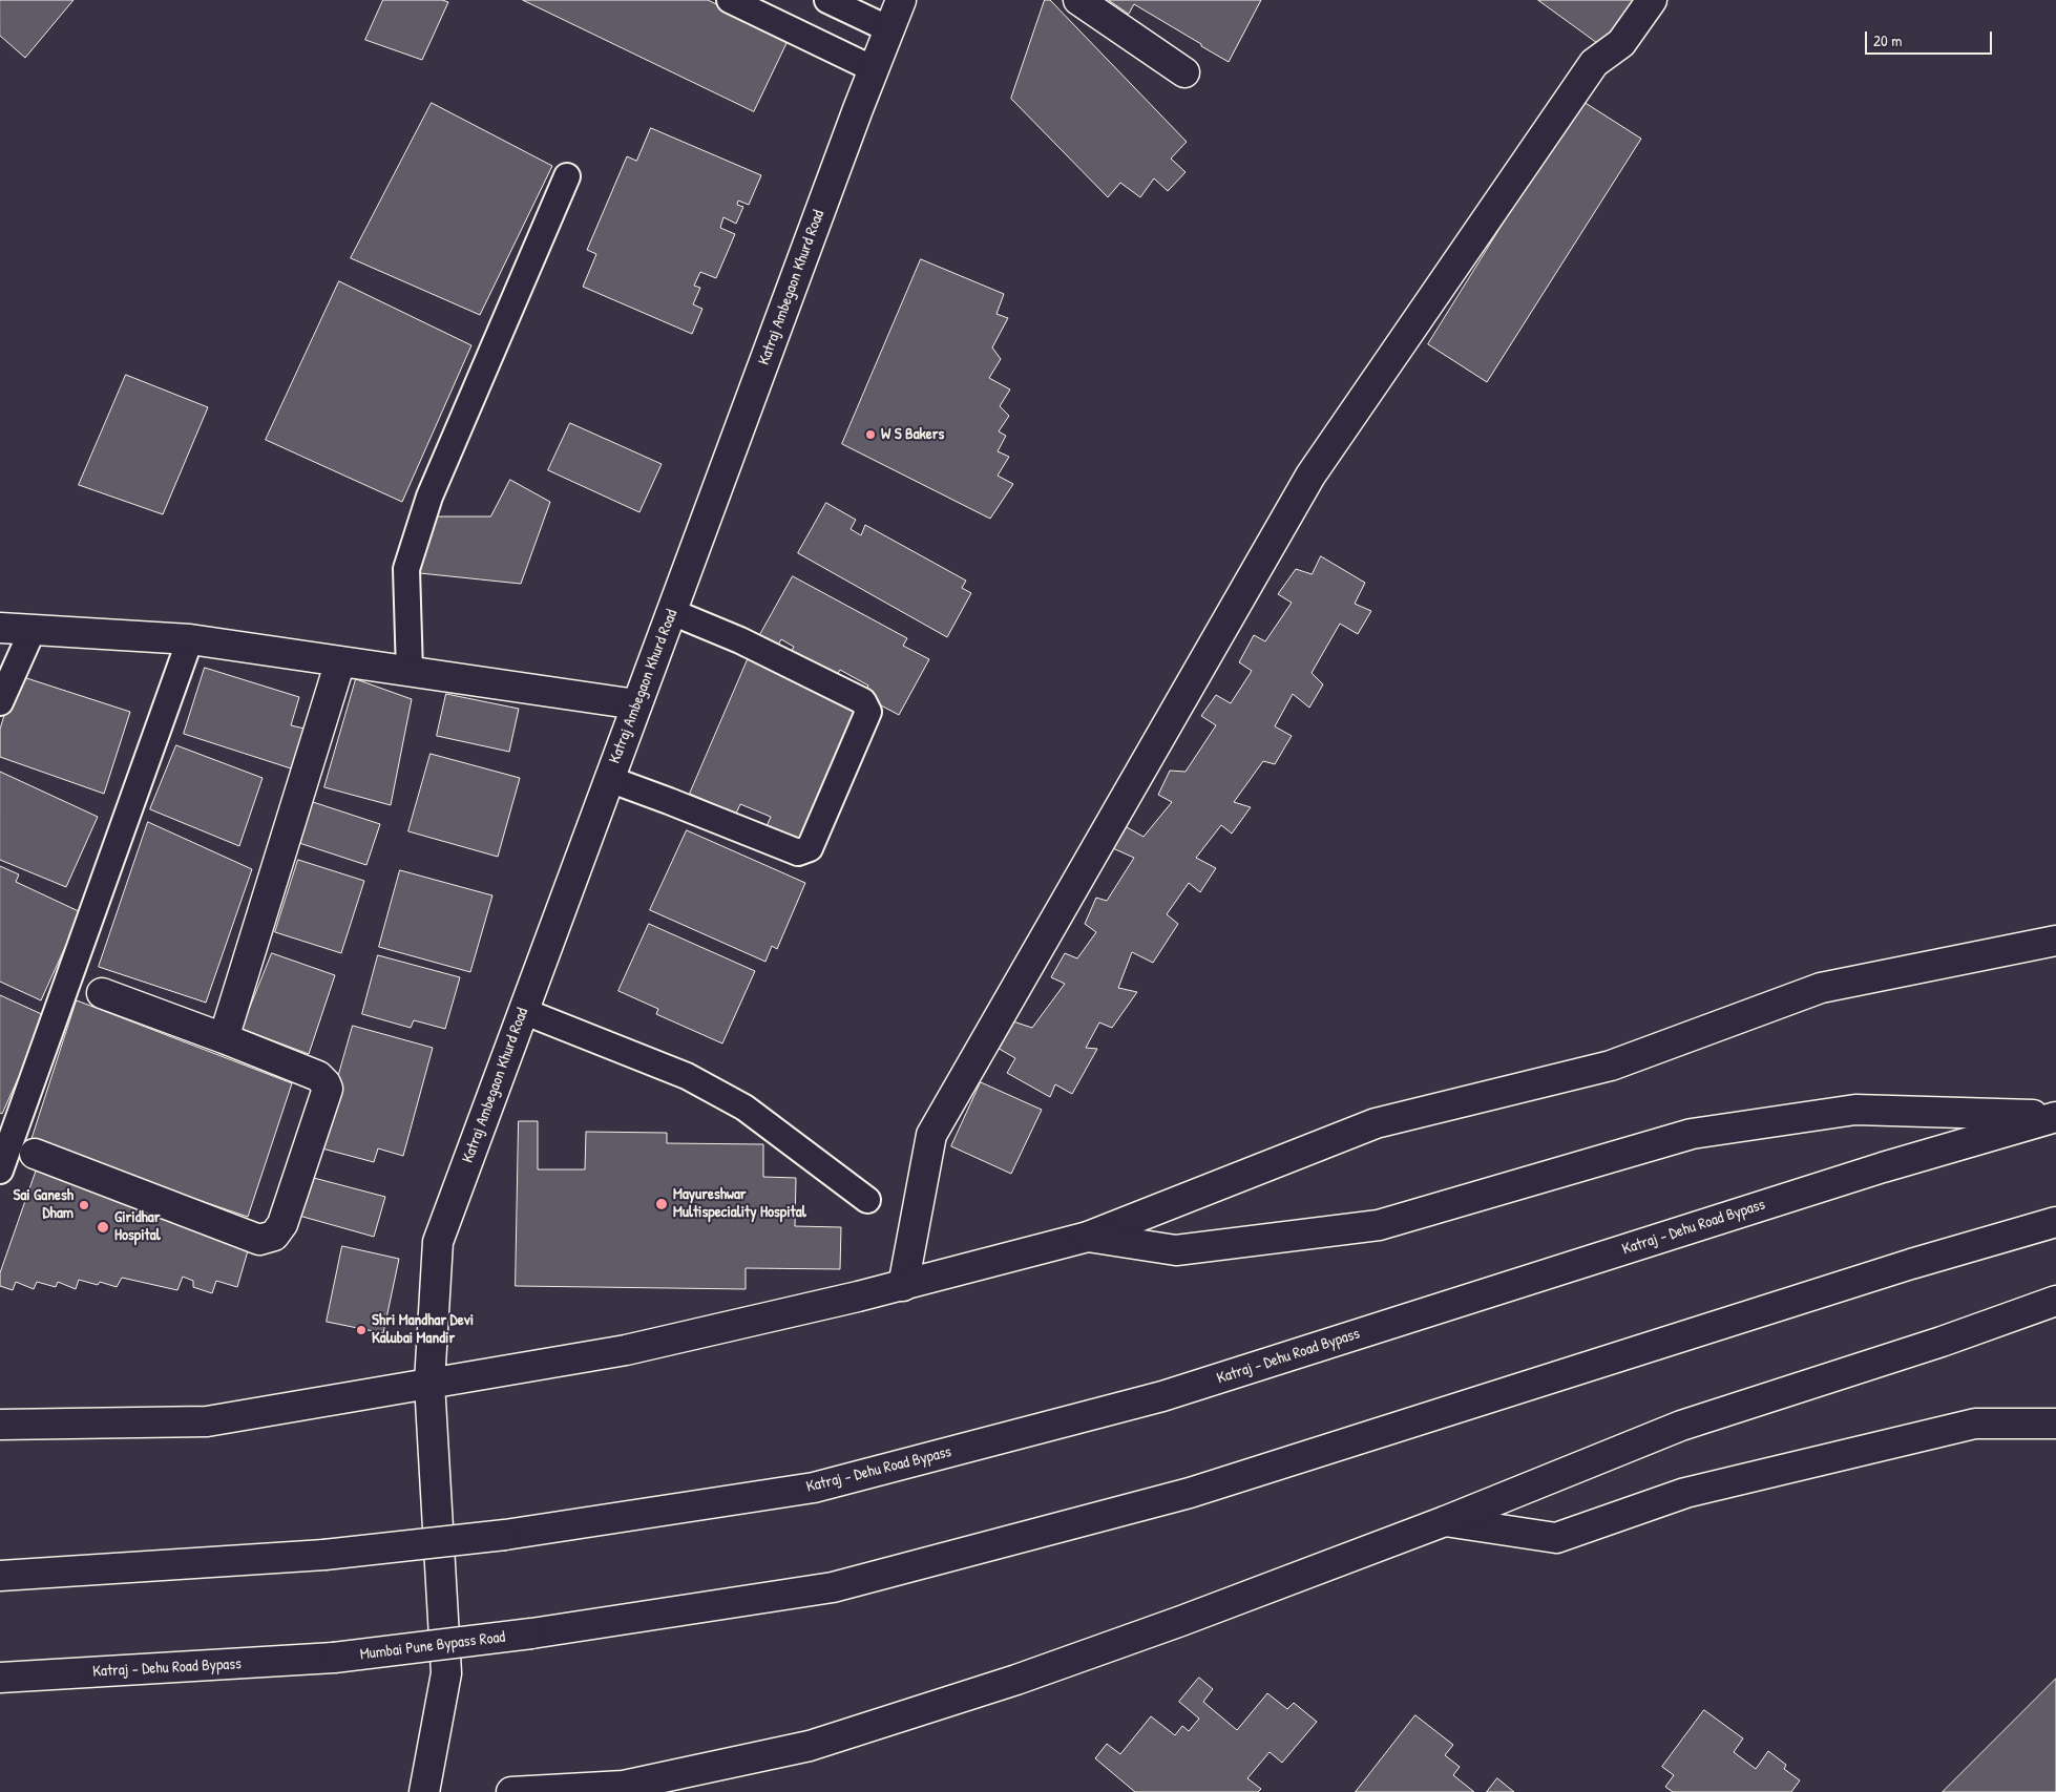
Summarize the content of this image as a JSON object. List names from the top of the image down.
{
  "streets": {
    "main road": ["Katraj Ambegaon Khurd Road", "Katraj - Dehu Road Bypass", "Mumbai Pune Bypass Road"]
  },
  "crossings": [
    ["Katraj - Dehu Road Bypass", "Mumbai Pune Bypass Road"]
  ],
  "places": [
    "W S Bakers",
    "Mayureshwar Multispeciality Hospital",
    "Sai Ganesh Dham",
    "Giridhar Hospital",
    "Shri Mandhar Devi Kalubai Mandir"
  ],
  "scale_bar": "20 m"
}
